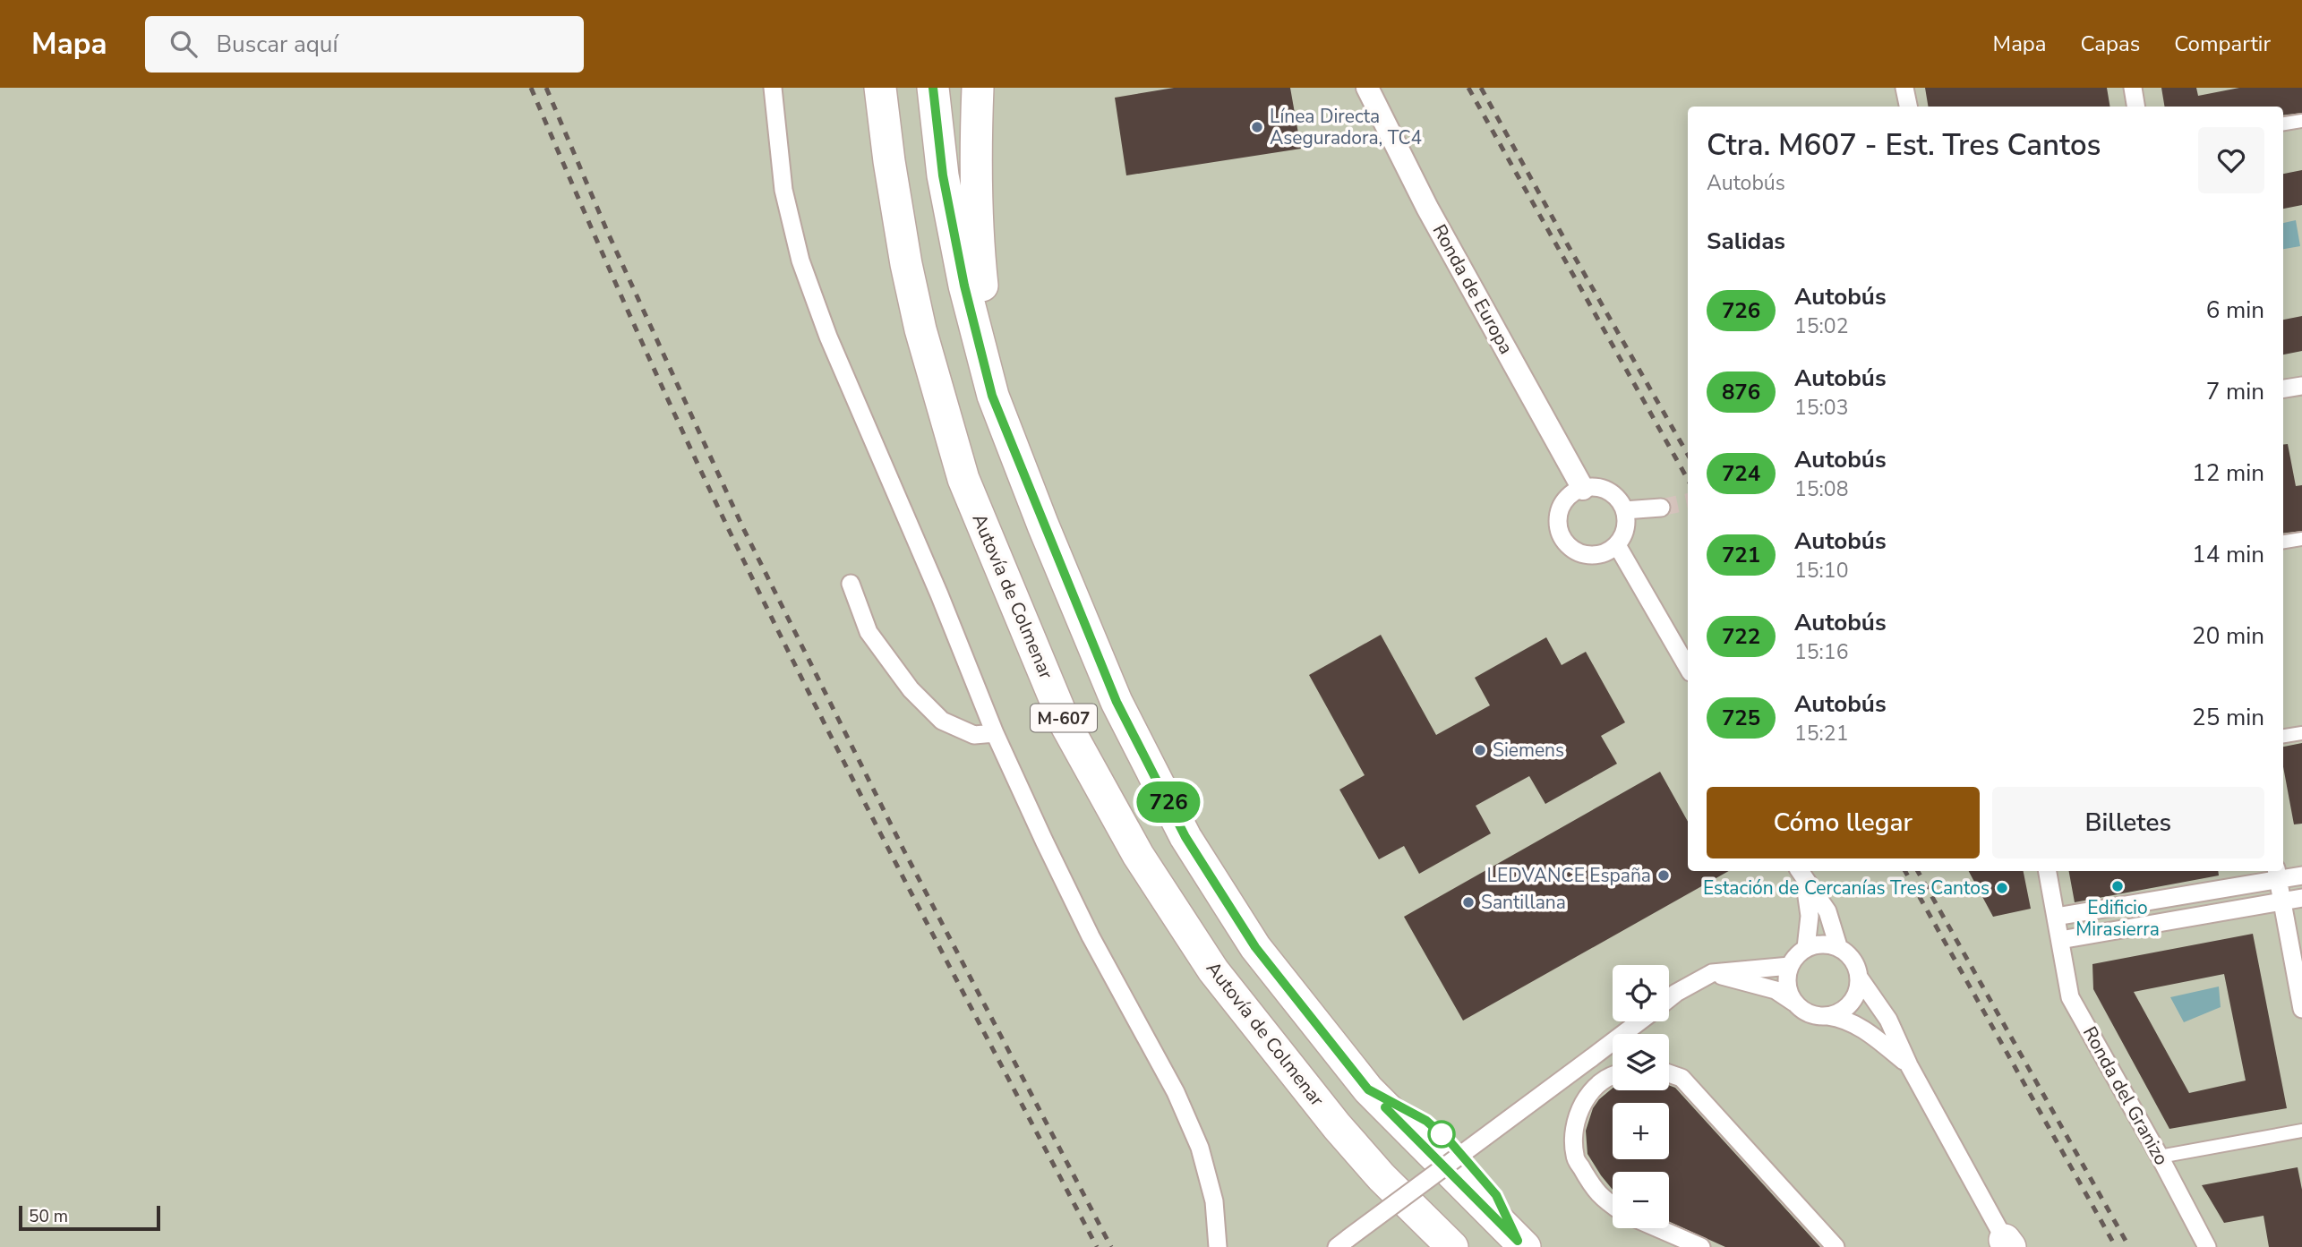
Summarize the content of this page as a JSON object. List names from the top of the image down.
{
  "streets": {
    "highway": ["Autovía de Colmenar", "M-607"],
    "street": ["Ronda de Europa", "Ronda del Granizo"]
  },
  "places": [
    "Línea Directa Aseguradora, TC4",
    "Siemens",
    "LEDVANCE España",
    "Edificio Mirasierra",
    "Estación de Cercanías Tres Cantos",
    "Santillana"
  ],
  "lines": ["bus line 726"],
  "scale_bar": "50 m",
  "page": {
    "header": "Mapa",
    "search": "Buscar aquí",
    "nav": ["Mapa", "Capas", "Compartir"],
    "on_map": "726",
    "heading": [
      ["Ctra. M607 - Est. Tres Cantos", "Autobús"],
      "Salidas"
    ],
    "list": [
      {
        "mark": "726",
        "name": "Autobús",
        "note": "15:02",
        "value": "6 min"
      },
      {
        "mark": "876",
        "name": "Autobús",
        "note": "15:03",
        "value": "7 min"
      },
      {
        "mark": "724",
        "name": "Autobús",
        "note": "15:08",
        "value": "12 min"
      },
      {
        "mark": "721",
        "name": "Autobús",
        "note": "15:10",
        "value": "14 min"
      },
      {
        "mark": "722",
        "name": "Autobús",
        "note": "15:16",
        "value": "20 min"
      },
      {
        "mark": "725",
        "name": "Autobús",
        "note": "15:21",
        "value": "25 min"
      }
    ],
    "buttons": ["Cómo llegar", "Billetes"],
    "map_buttons": ["+", "−"],
    "scale": "50 m"
  }
}
